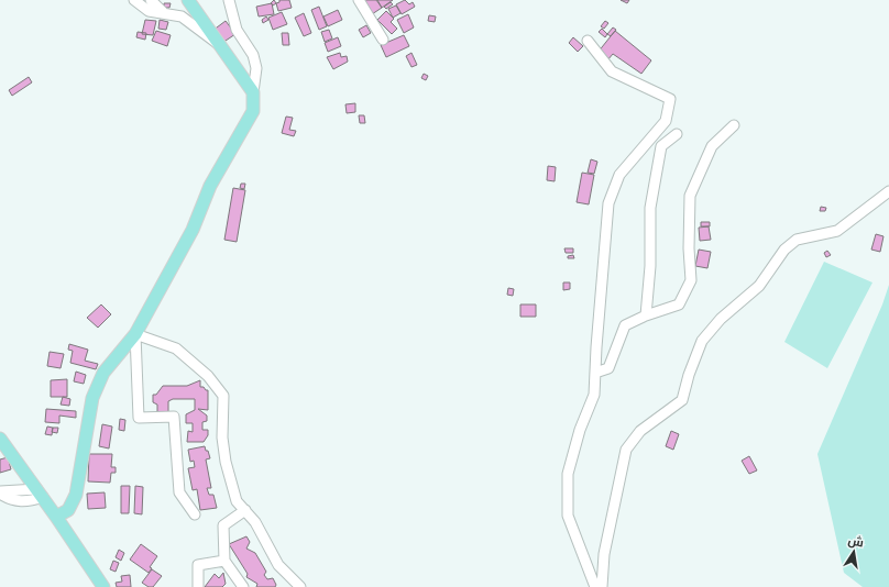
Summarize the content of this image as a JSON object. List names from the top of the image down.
{
  "north": "top"
}
